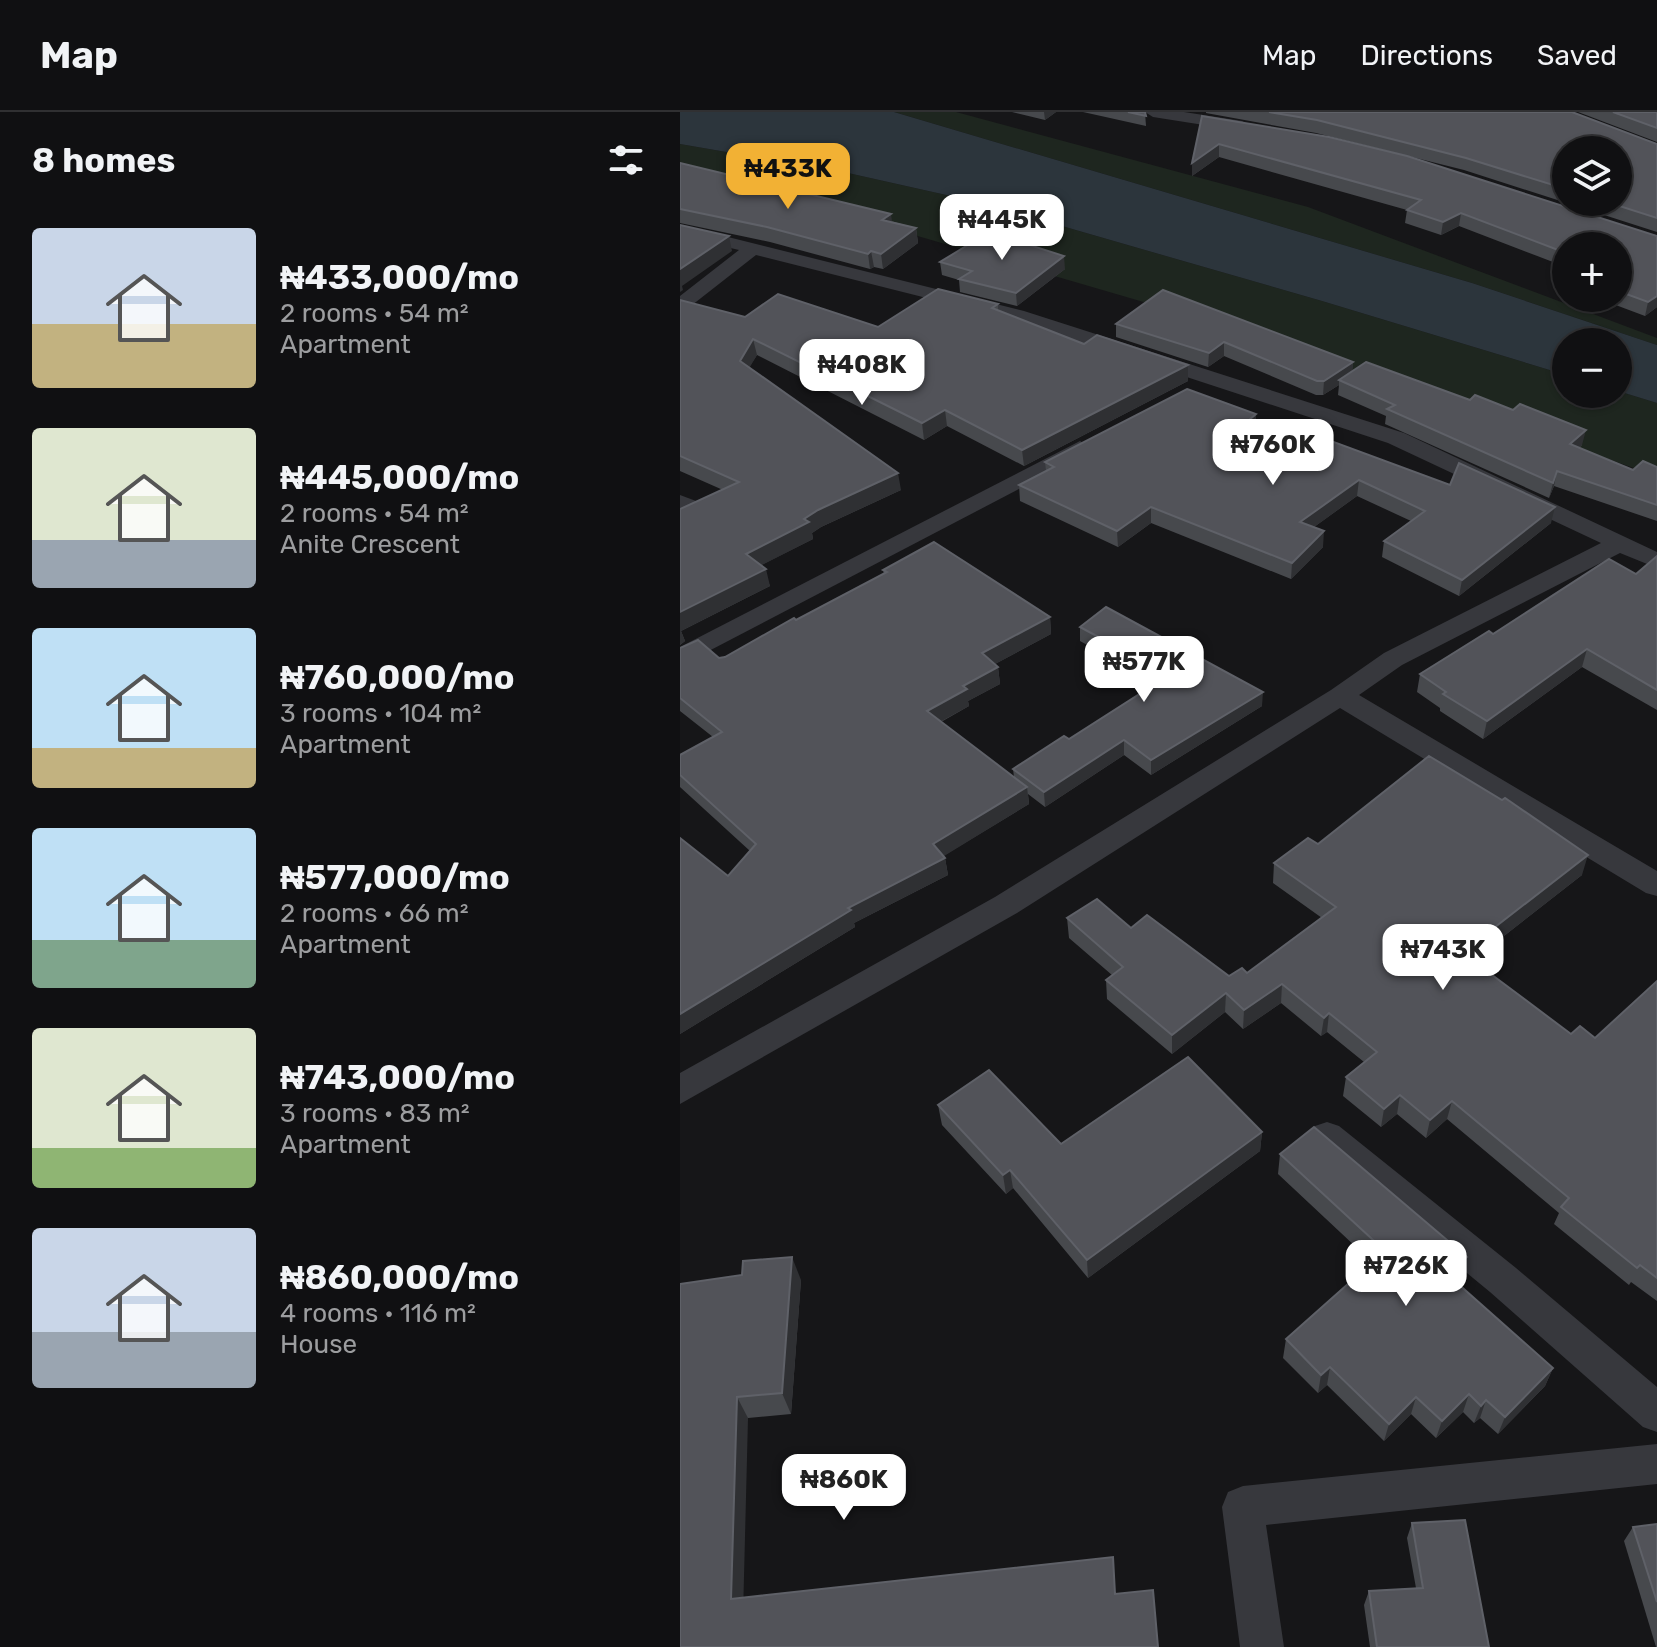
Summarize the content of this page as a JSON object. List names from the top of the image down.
{
  "page": {
    "header": "Map",
    "nav": ["Map", "Directions", "Saved"],
    "heading": "8 homes",
    "map_buttons": ["+", "−"],
    "price": [
      "₦433K",
      "₦445K",
      "₦408K",
      "₦760K",
      "₦577K",
      "₦743K",
      "₦726K",
      "₦860K"
    ],
    "list": [
      {
        "name": "₦433,000/mo",
        "note": "2 rooms · 54 m² · Apartment"
      },
      {
        "name": "₦445,000/mo",
        "note": "2 rooms · 54 m² · Anite Crescent"
      },
      {
        "name": "₦760,000/mo",
        "note": "3 rooms · 104 m² · Apartment"
      },
      {
        "name": "₦577,000/mo",
        "note": "2 rooms · 66 m² · Apartment"
      },
      {
        "name": "₦743,000/mo",
        "note": "3 rooms · 83 m² · Apartment"
      },
      {
        "name": "₦860,000/mo",
        "note": "4 rooms · 116 m² · House"
      }
    ]
  }
}
